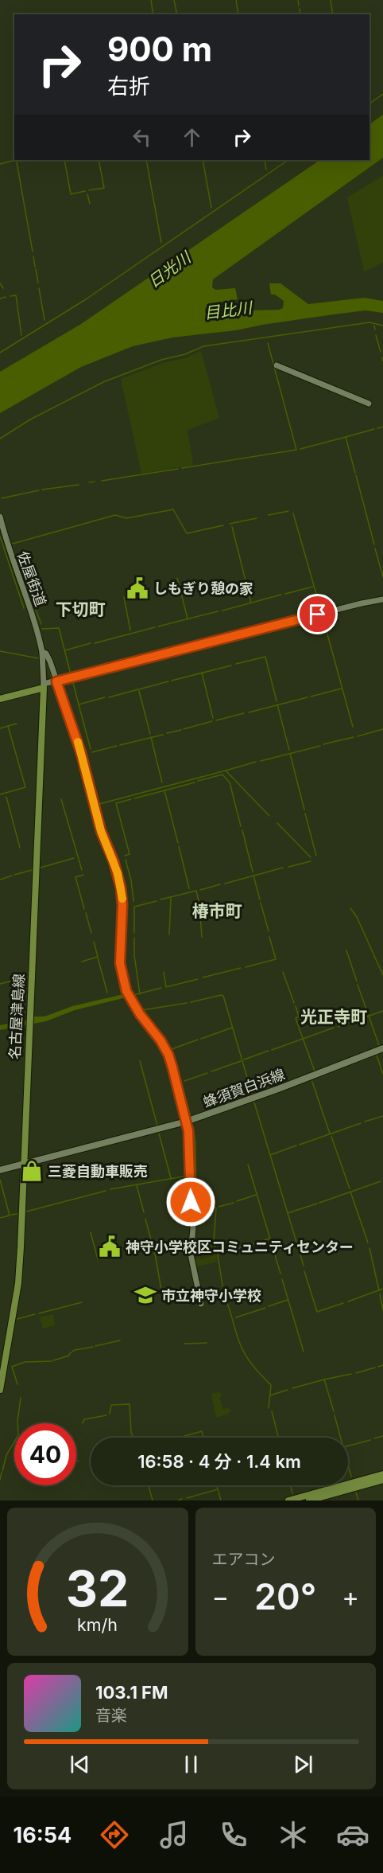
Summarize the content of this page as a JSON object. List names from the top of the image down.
{
  "streets": {
    "main road": ["名古屋津島線", "蜂須賀白浜線"],
    "street": ["佐屋街道"]
  },
  "crossings": [
    ["佐屋街道", "蜂須賀白浜線"],
    ["名古屋津島線", "蜂須賀白浜線"]
  ],
  "districts": ["下切町", "椿市町", "光正寺町"],
  "water": ["日光川", "目比川"],
  "places": {
    "public building": ["しもぎり憩の家", "神守小学校区コミュニティセンター"],
    "shop": ["三菱自動車販売"],
    "school or university": ["市立神守小学校"]
  },
  "page": {
    "turn": ["900 m", "右折"],
    "limit": "40",
    "trip": "16:58 · 4 分 · 1.4 km",
    "tile": "エアコン",
    "heat": ["−", "20°", "+"],
    "song": ["103.1 FM", "音楽"],
    "tabs": "16:54",
    "gauge": ["32", "km/h"]
  }
}
